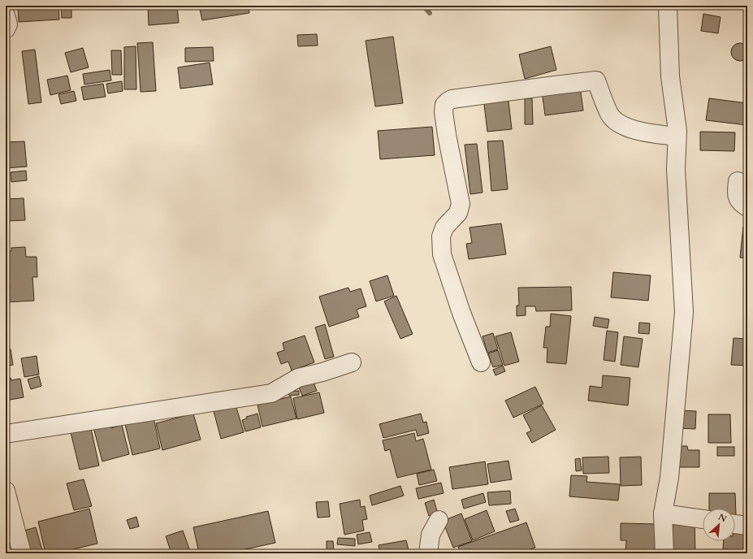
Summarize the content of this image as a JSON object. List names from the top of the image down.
{
  "north": "top right"
}
